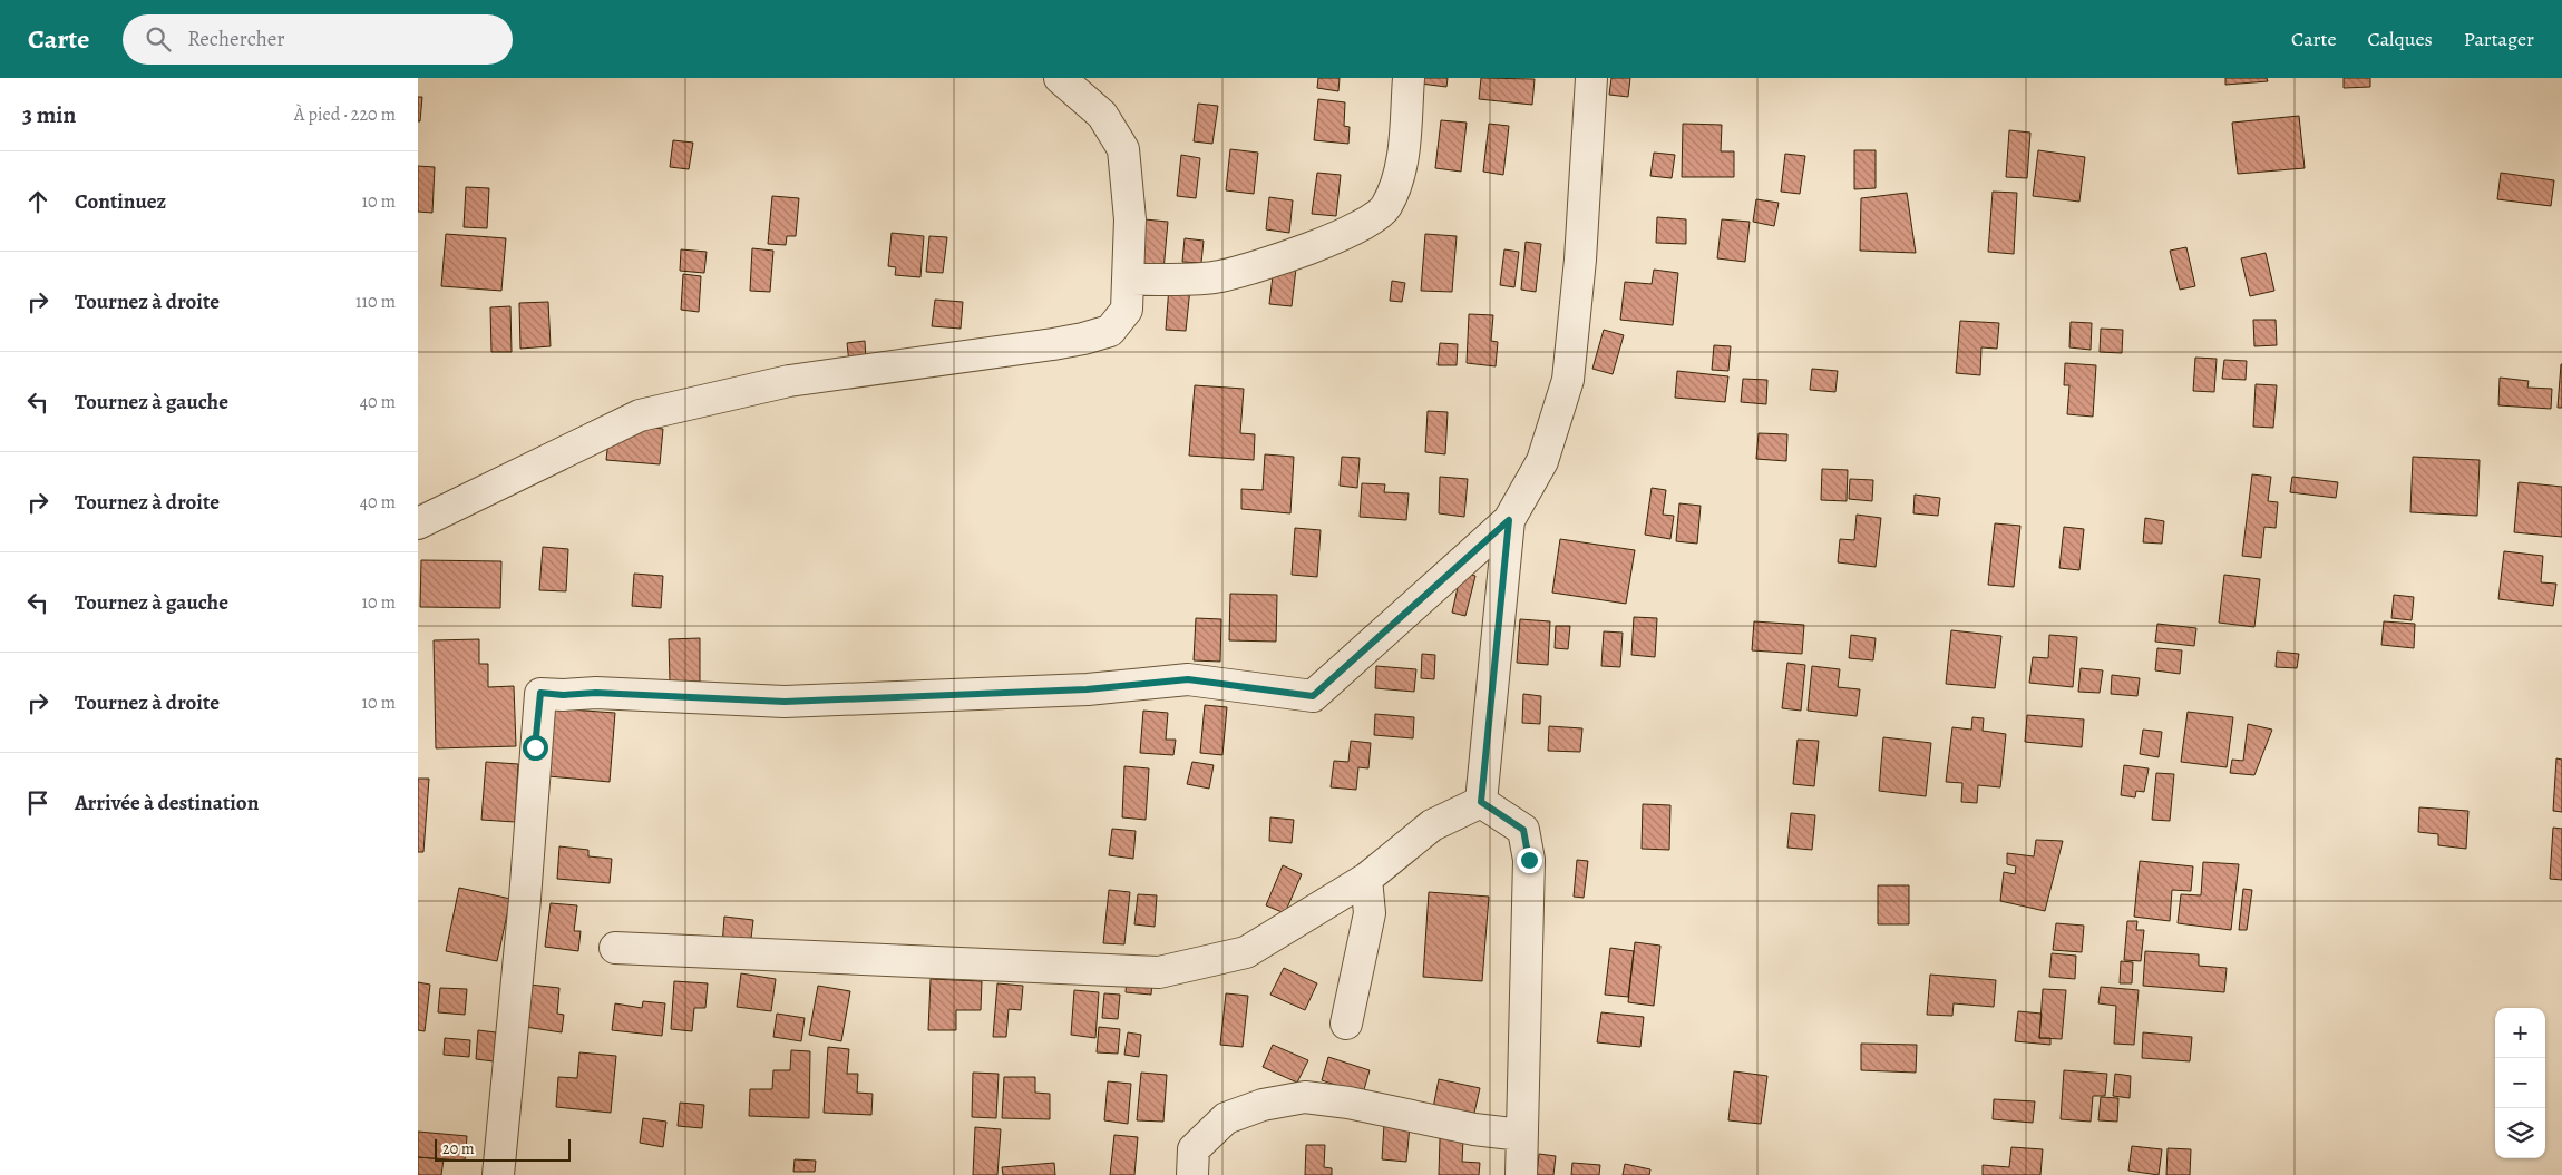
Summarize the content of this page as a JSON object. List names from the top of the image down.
{
  "scale_bar": "20 m",
  "page": {
    "header": "Carte",
    "search": "Rechercher",
    "nav": ["Carte", "Calques", "Partager"],
    "heading": ["3 min", "À pied · 220 m"],
    "list": [
      ["Continuez", "10 m"],
      ["Tournez à droite", "110 m"],
      ["Tournez à gauche", "40 m"],
      ["Tournez à droite", "40 m"],
      ["Tournez à gauche", "10 m"],
      ["Tournez à droite", "10 m"],
      "Arrivée à destination"
    ],
    "map_buttons": ["+", "−"],
    "scale": "20 m"
  }
}
